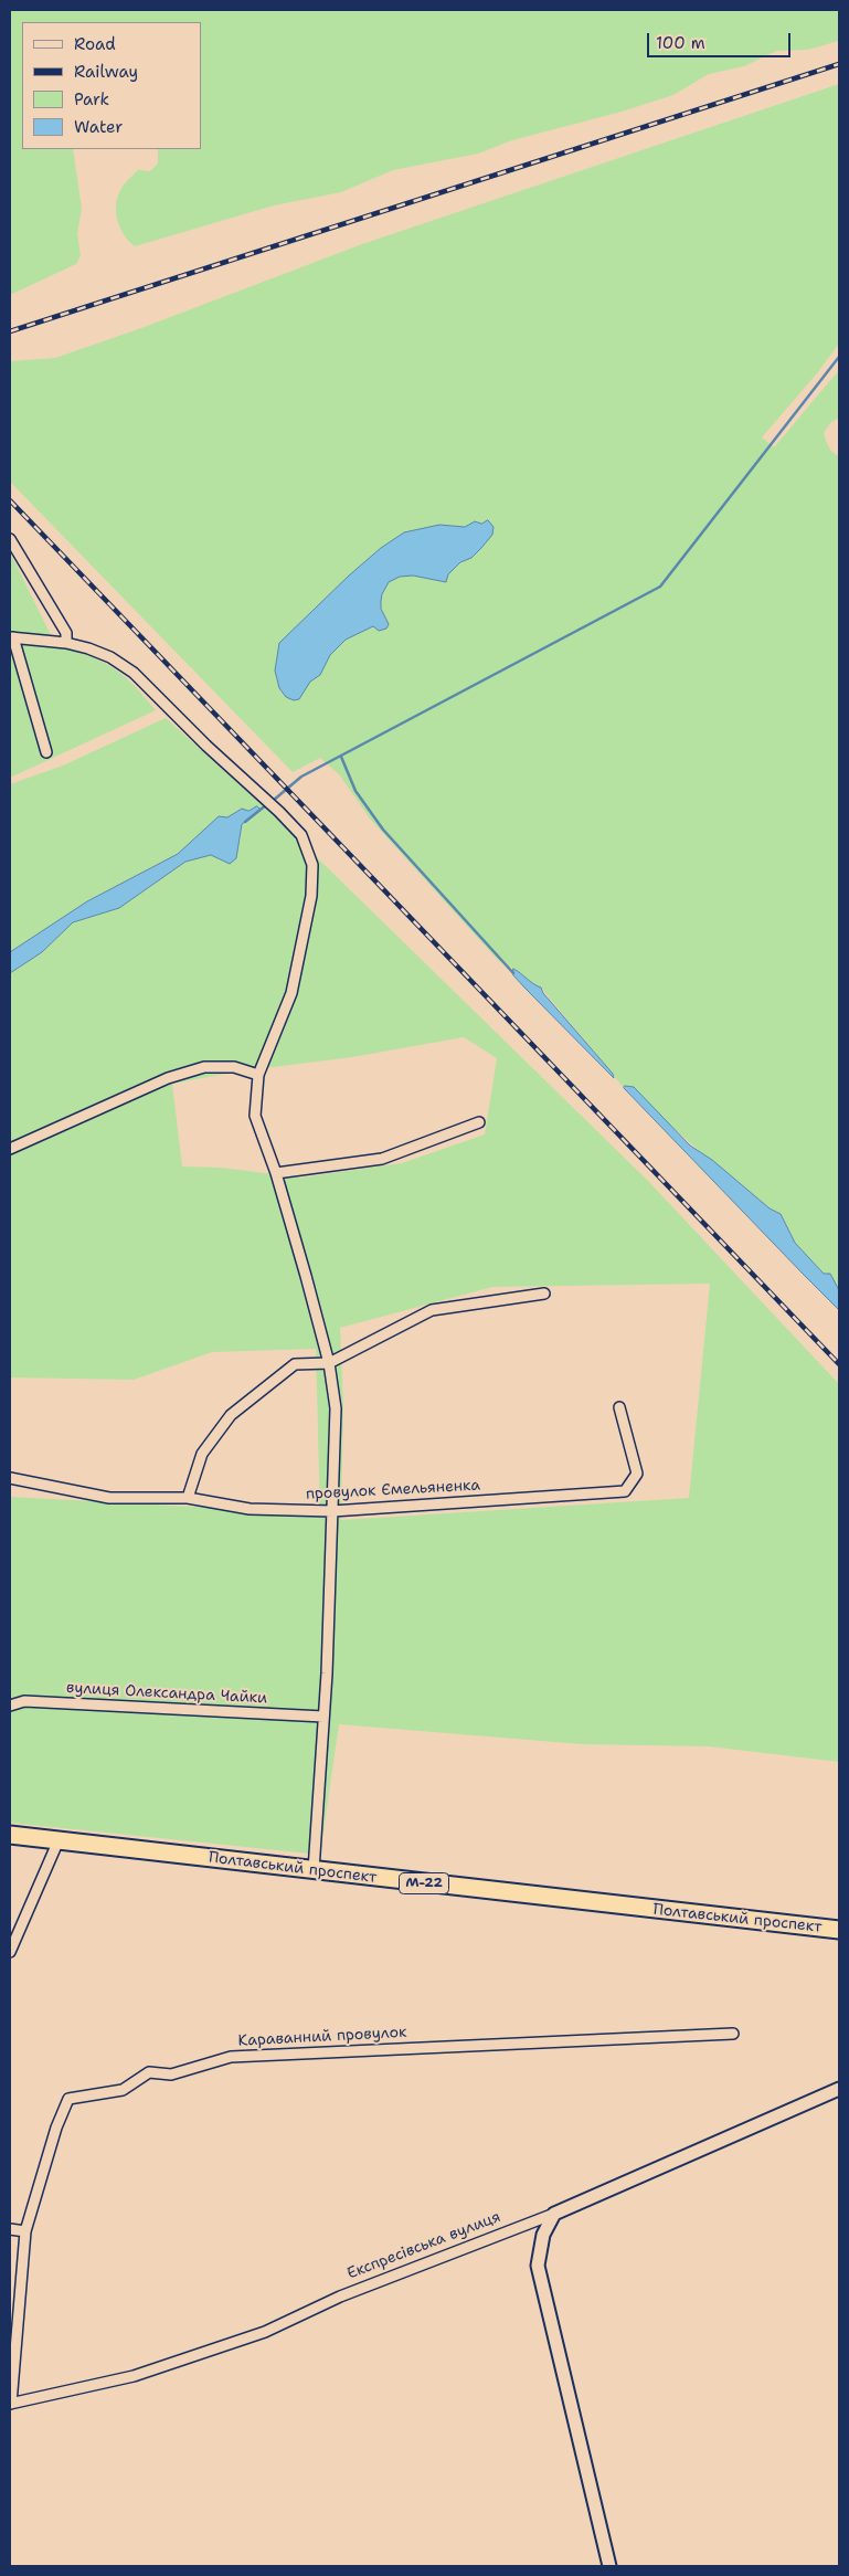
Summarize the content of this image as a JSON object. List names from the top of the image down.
{
  "streets": {
    "highway": ["Полтавський проспект", "М-22"],
    "street": [
      "провулок Ємельяненка",
      "вулиця Олександра Чайки",
      "Караванний провулок",
      "Експресівська вулиця"
    ]
  },
  "crossings": [
    ["Караванний провулок", "Експресівська вулиця"]
  ],
  "legend": [
    "Road",
    "Railway",
    "Park",
    "Water"
  ],
  "scale_bar": "100 m"
}
